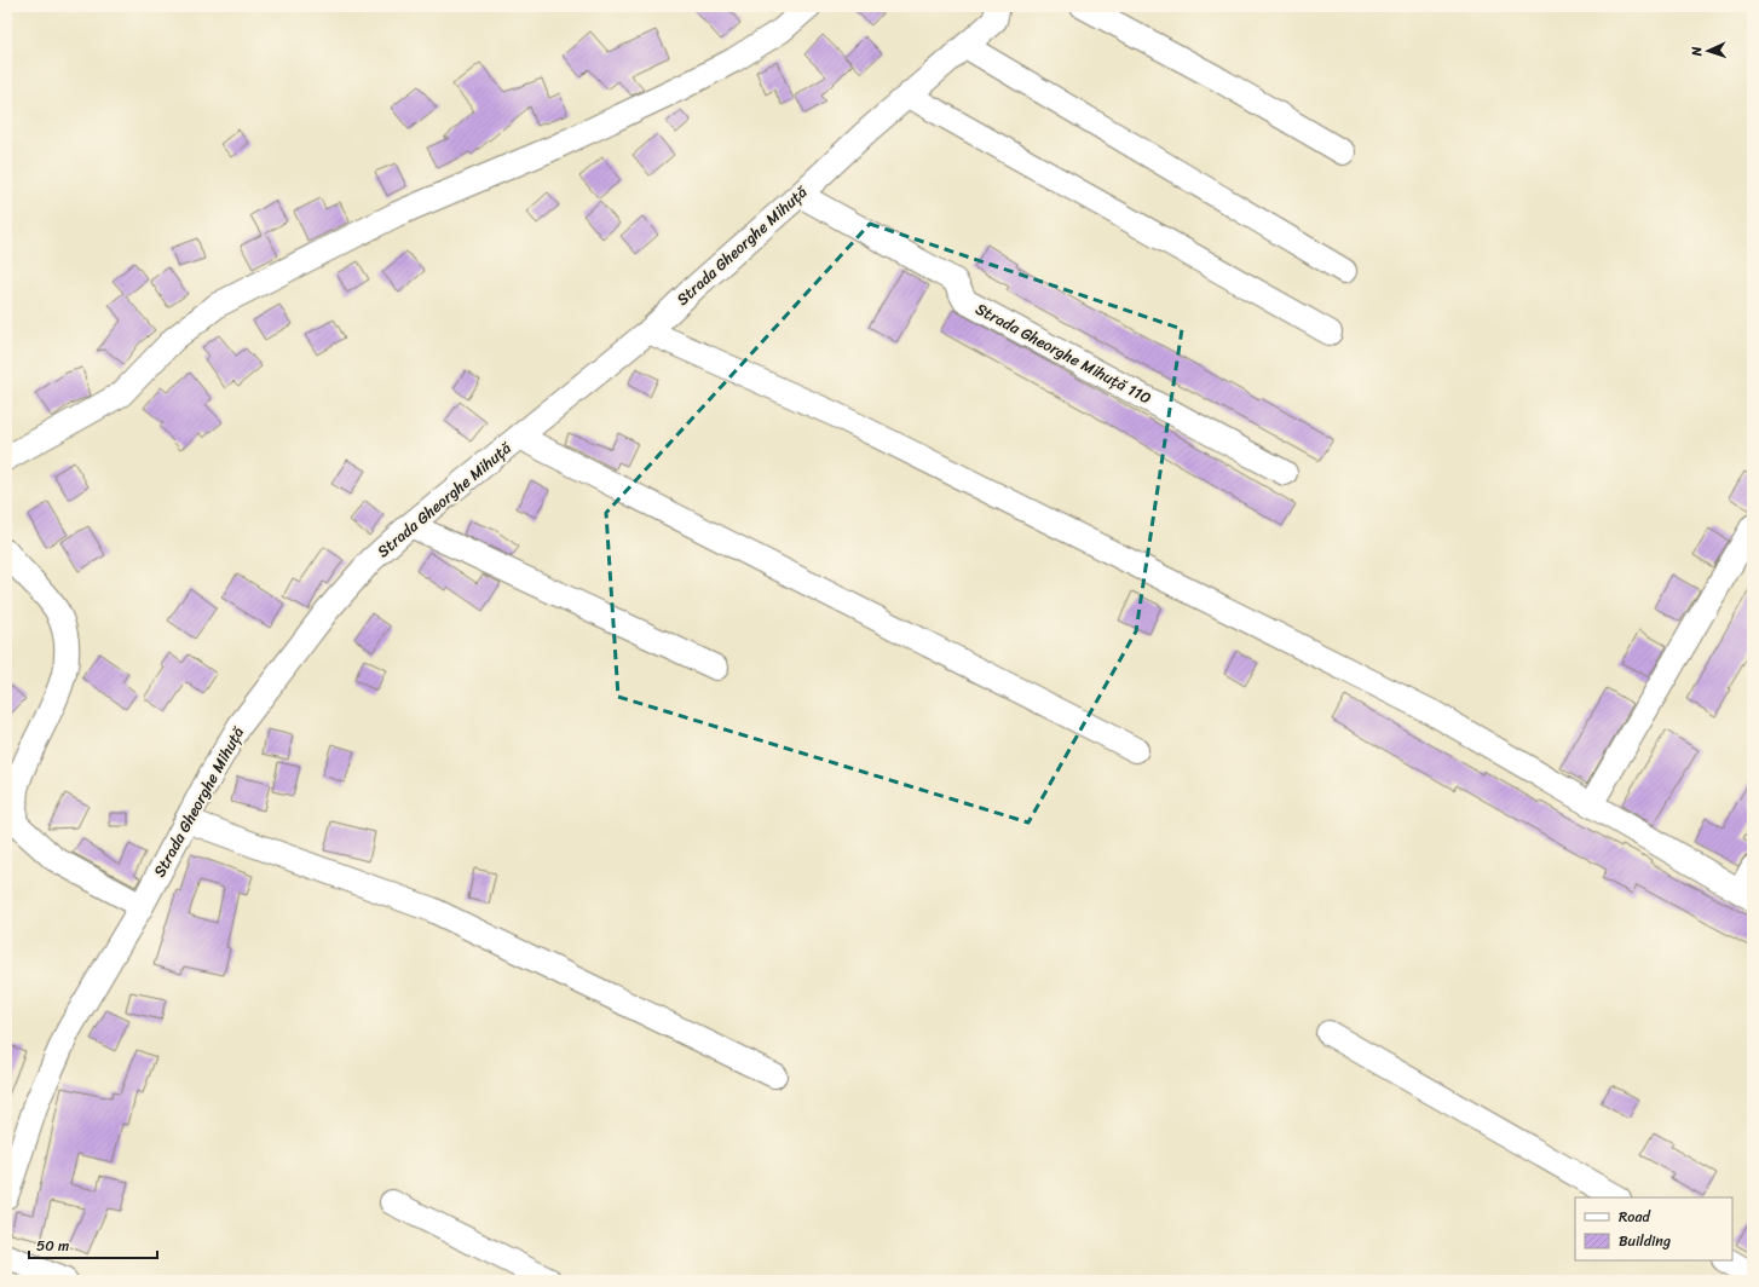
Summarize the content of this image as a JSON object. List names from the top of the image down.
{
  "streets": {
    "street": ["Strada Gheorghe Mihuță", "Strada Gheorghe Mihuță 110"]
  },
  "crossings": [
    ["Strada Gheorghe Mihuță", "Strada Gheorghe Mihuță 110"]
  ],
  "legend": ["Road", "Building"],
  "scale_bar": "50 m",
  "north": "left"
}
